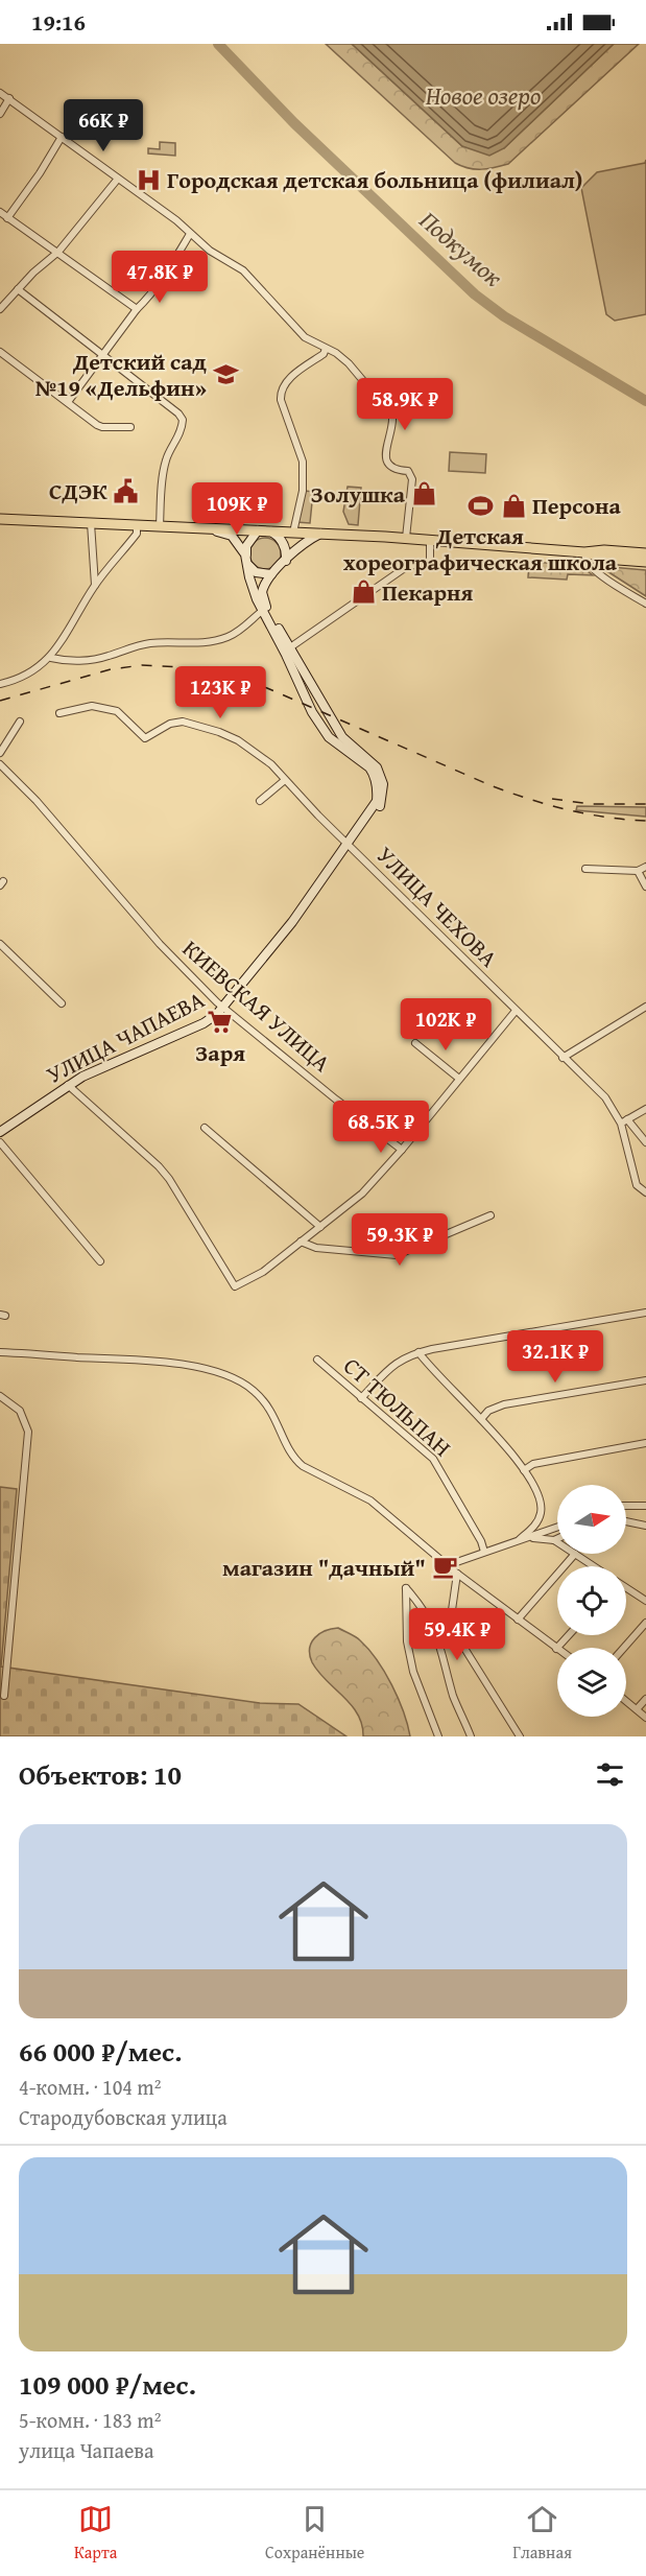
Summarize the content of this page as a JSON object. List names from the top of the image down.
{
  "streets": {
    "main road": ["УЛИЦА ЧАПАЕВА"],
    "street": ["УЛИЦА ЧЕХОВА", "КИЕВСКАЯ УЛИЦА", "СТ ТЮЛЬПАН"]
  },
  "crossings": [
    ["УЛИЦА ЧЕХОВА", "УЛИЦА ЧАПАЕВА"],
    ["КИЕВСКАЯ УЛИЦА", "УЛИЦА ЧАПАЕВА"]
  ],
  "water": ["Новое озеро", "Подкумок"],
  "places": {
    "hospital": ["Городская детская больница (филиал)"],
    "school or university": ["Детский сад №19 «Дельфин»"],
    "public building": ["СДЭК"],
    "shop": ["Золушка", "Персона", "Пекарня"],
    "sports": ["Детская хореографическая школа"],
    "supermarket": ["Заря"],
    "cafe": ["магазин \"дачный\""]
  },
  "north": "right",
  "page": {
    "status": "19:16",
    "price": [
      "66K ₽",
      "47.8K ₽",
      "58.9K ₽",
      "109K ₽",
      "123K ₽",
      "102K ₽",
      "68.5K ₽",
      "59.3K ₽",
      "32.1K ₽",
      "59.4K ₽"
    ],
    "heading": "Объектов: 10",
    "list": [
      {
        "name": "66 000 ₽/мес.",
        "note": "4-комн. · 104 m² · Стародубовская улица"
      },
      {
        "name": "109 000 ₽/мес.",
        "note": "5-комн. · 183 m² · улица Чапаева"
      }
    ],
    "tabs": ["Карта", "Сохранённые", "Главная"]
  }
}
